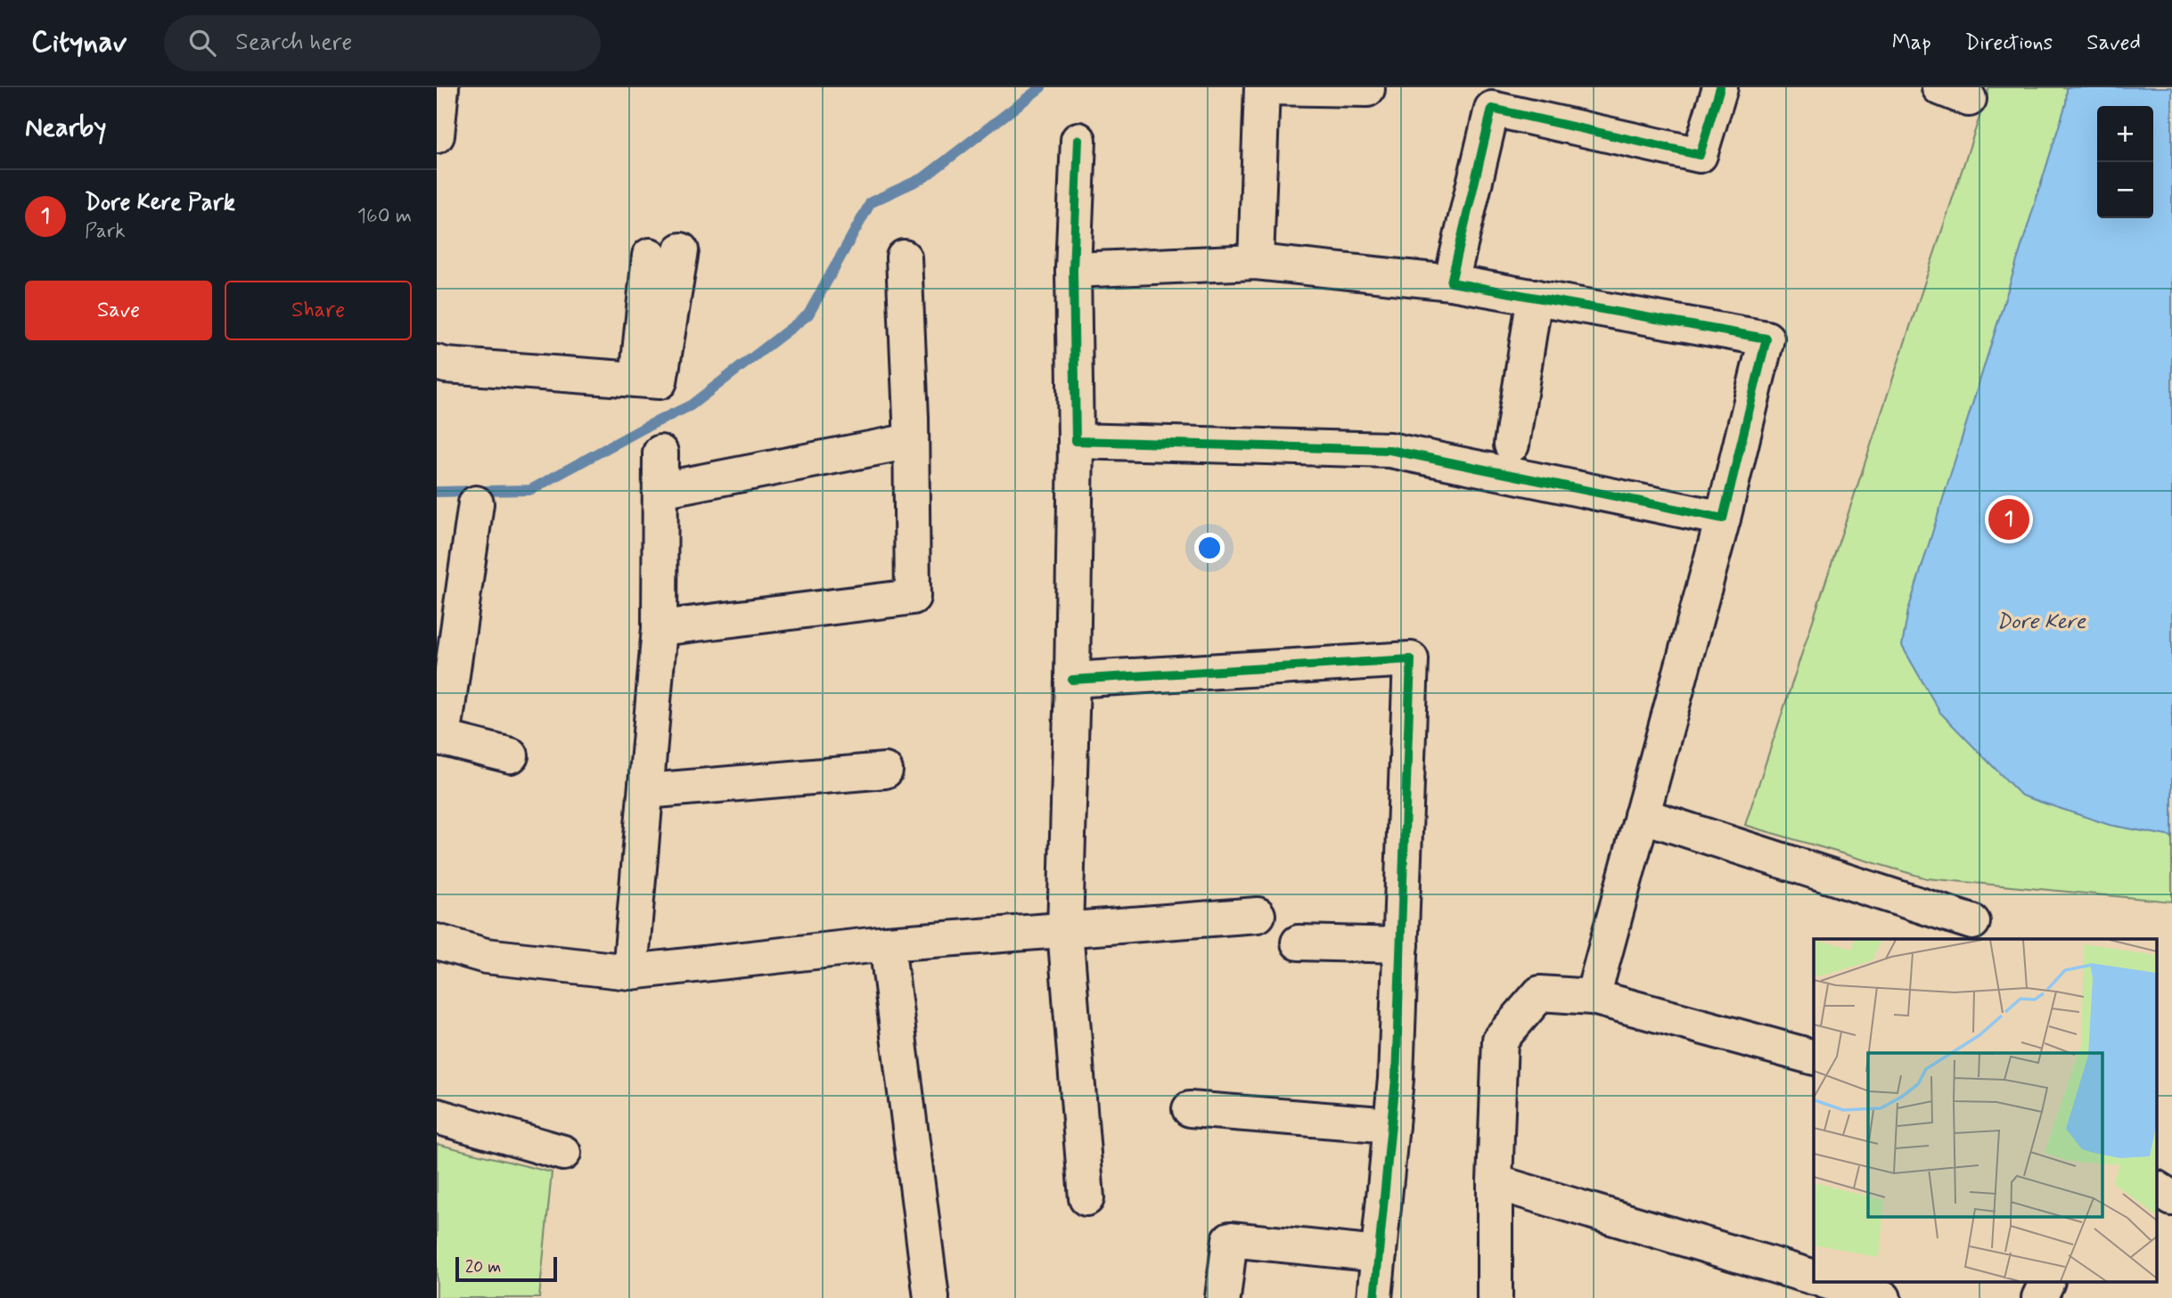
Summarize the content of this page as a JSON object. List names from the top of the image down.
{
  "water": ["Dore Kere"],
  "scale_bar": "20 m",
  "page": {
    "header": "Citynav",
    "search": "Search here",
    "nav": ["Map", "Directions", "Saved"],
    "heading": "Nearby",
    "map_buttons": ["+", "−"],
    "list": [
      {
        "mark": "1",
        "name": "Dore Kere Park",
        "note": "Park",
        "value": "160 m"
      }
    ],
    "buttons": ["Save", "Share"],
    "pins": "1",
    "scale": "20 m"
  }
}
